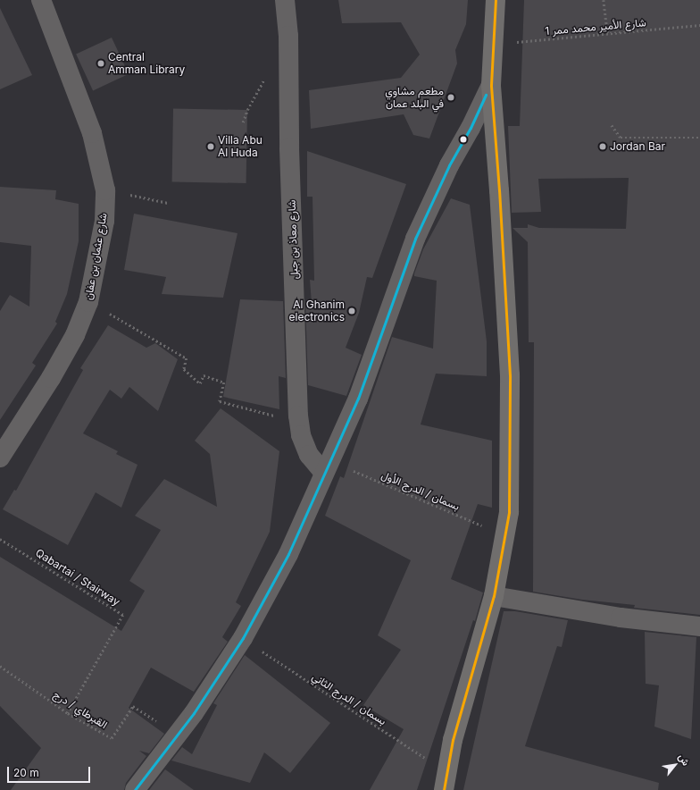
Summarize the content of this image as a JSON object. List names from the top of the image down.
{
  "streets": {
    "street": ["شارع معاذ بن جبل", "شارع عثمان بن عفان"],
    "path": [
      "شارع الأمير محمد ممر 1",
      "بسمان / الدرج الأول",
      "Qabartai / Stairway",
      "بسمان / الدرج الثاني",
      "القبرطاي / درج"
    ]
  },
  "crossings": [
    ["شارع معاذ بن جبل", "بسمان / الدرج الأول"],
    ["Qabartai / Stairway", "القبرطاي / درج"]
  ],
  "places": [
    "Central Amman Library",
    "مطعم مشاوي في البلد عمان",
    "Villa Abu Al Huda",
    "Jordan Bar",
    "Al Ghanim electronics"
  ],
  "scale_bar": "20 m",
  "north": "top right"
}
